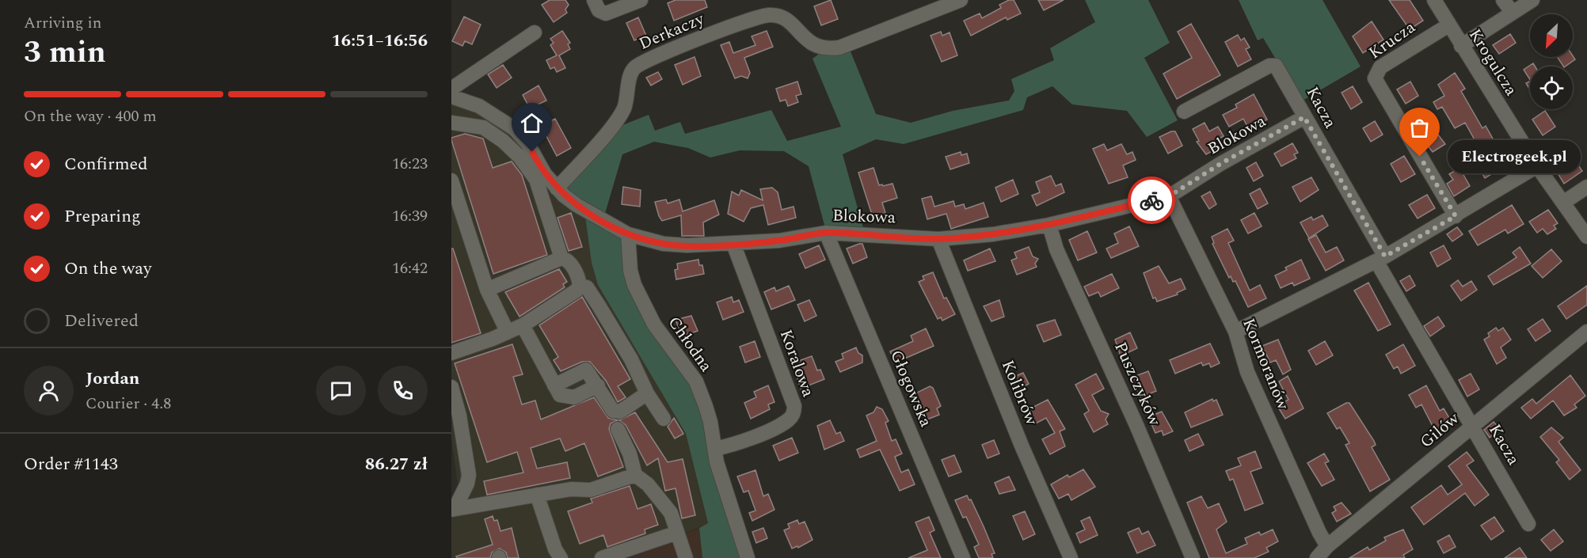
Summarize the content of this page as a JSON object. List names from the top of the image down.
{
  "streets": {
    "street": [
      "Derkaczy",
      "Krucza",
      "Krogulcza",
      "Kacza",
      "Blokowa",
      "Chłodna",
      "Koralowa",
      "Kormoranów",
      "Puszczyków",
      "Głogowska",
      "Kolibrów",
      "Gilów"
    ]
  },
  "crossings": [
    ["Derkaczy", "Blokowa"],
    ["Krucza", "Krogulcza"],
    ["Kacza", "Blokowa"],
    ["Kacza", "Gilów"],
    ["Blokowa", "Chłodna"],
    ["Blokowa", "Koralowa"],
    ["Blokowa", "Kormoranów"],
    ["Blokowa", "Puszczyków"],
    ["Blokowa", "Głogowska"],
    ["Blokowa", "Kolibrów"],
    ["Chłodna", "Koralowa"],
    ["Kormoranów", "Gilów"]
  ],
  "places": ["Electrogeek.pl"],
  "north": "bottom left",
  "page": {
    "heading": ["3 min", "Arriving in", "16:51–16:56"],
    "panel": [
      "Jordan",
      "Courier · 4.8",
      "Order #1143",
      "86.27 zł"
    ],
    "bar": "On the way · 400 m",
    "list": [
      ["Confirmed", "16:23"],
      ["Preparing", "16:39"],
      ["On the way", "16:42"],
      "Delivered"
    ],
    "bubble": "Electrogeek.pl"
  }
}
